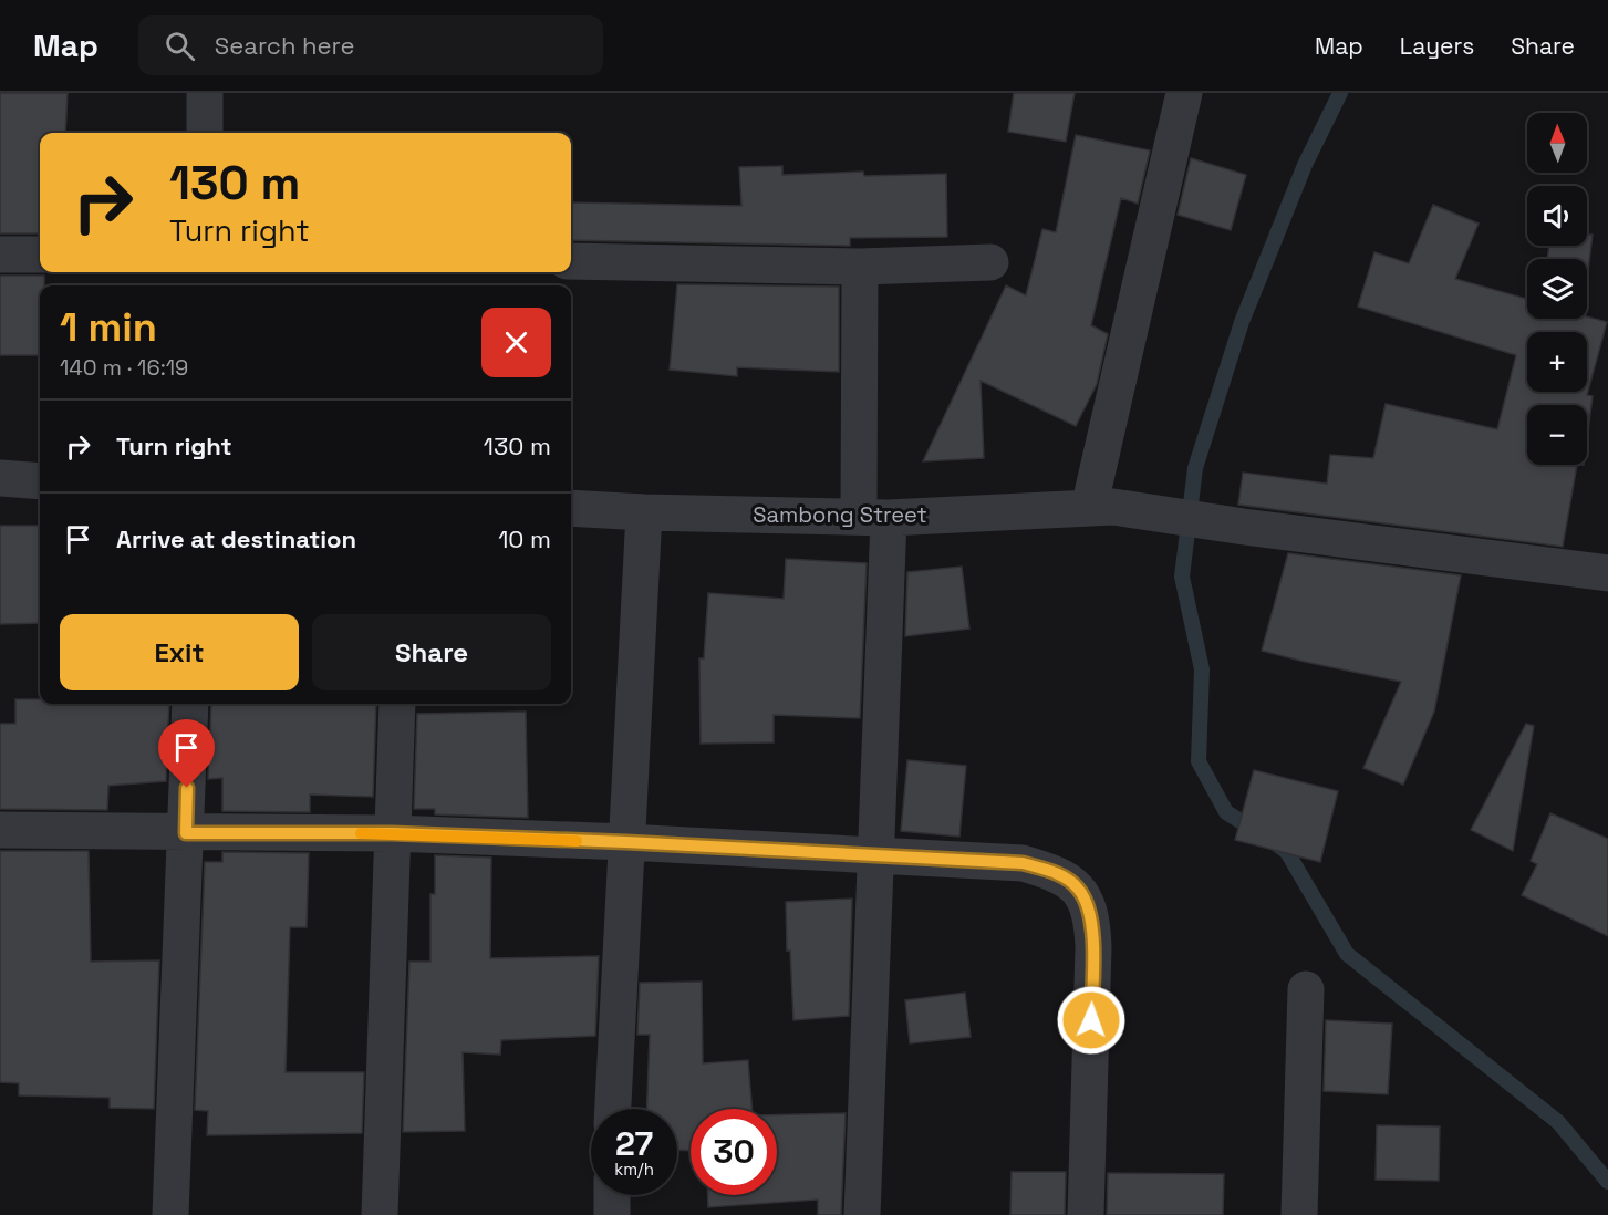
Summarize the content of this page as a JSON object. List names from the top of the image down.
{
  "streets": {
    "street": ["Sambong Street"]
  },
  "north": "top",
  "page": {
    "header": "Map",
    "search": "Search here",
    "nav": ["Map", "Layers", "Share"],
    "map_buttons": ["+", "−"],
    "turn": ["130 m", "Turn right"],
    "heading": ["1 min", "140 m · 16:19"],
    "list": [
      {
        "name": "Turn right",
        "value": "130 m"
      },
      {
        "name": "Arrive at destination",
        "value": "10 m"
      }
    ],
    "buttons": ["Exit", "Share"],
    "speed": "27 km/h",
    "limit": "30"
  }
}
